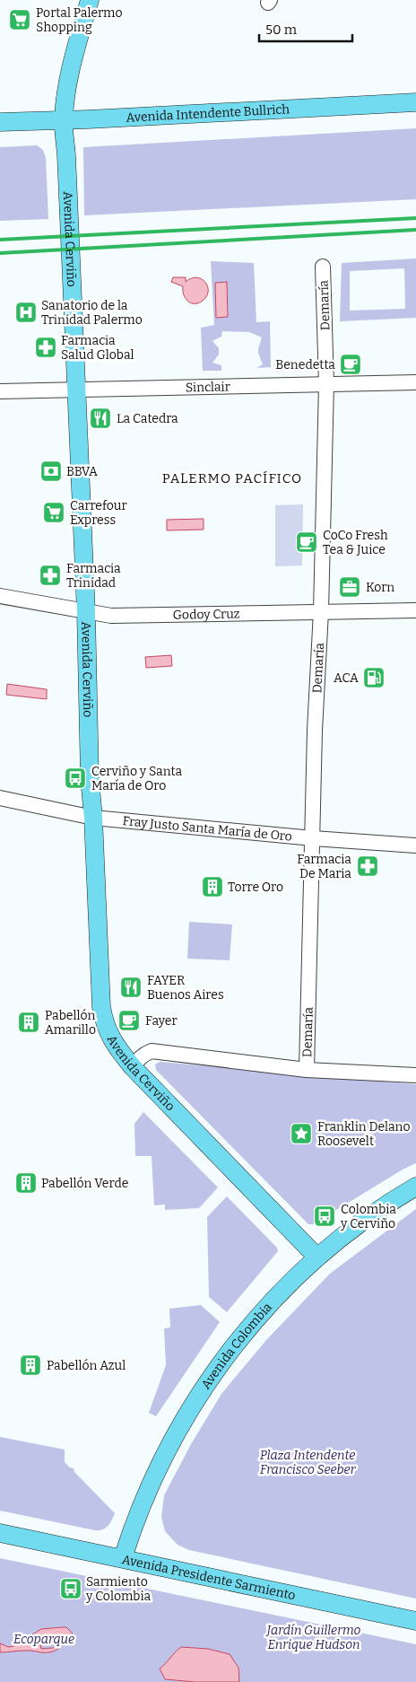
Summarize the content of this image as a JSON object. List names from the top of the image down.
{
  "streets": {
    "main road": [
      "Avenida Intendente Bullrich",
      "Avenida Cerviño",
      "Avenida Colombia",
      "Avenida Presidente Sarmiento"
    ],
    "street": [
      "Demaría",
      "Sinclair",
      "Godoy Cruz",
      "Fray Justo Santa María de Oro"
    ]
  },
  "crossings": [
    ["Avenida Intendente Bullrich", "Avenida Cerviño"],
    ["Avenida Cerviño", "Sinclair"],
    ["Avenida Cerviño", "Godoy Cruz"],
    ["Avenida Cerviño", "Fray Justo Santa María de Oro"],
    ["Avenida Cerviño", "Avenida Colombia"],
    ["Demaría", "Sinclair"],
    ["Demaría", "Godoy Cruz"],
    ["Demaría", "Fray Justo Santa María de Oro"],
    ["Avenida Colombia", "Avenida Presidente Sarmiento"]
  ],
  "districts": ["PALERMO PACÍFICO"],
  "parks": ["Plaza Intendente Francisco Seeber", "Jardín Guillermo Enrique Hudson", "Ecoparque"],
  "places": {
    "supermarket": ["Portal Palermo Shopping", "Carrefour Express"],
    "hospital": ["Sanatorio de la Trinidad Palermo"],
    "pharmacy": ["Farmacia Salud Global", "Farmacia Trinidad", "Farmacia De Maria"],
    "cafe": ["Benedetta", "CoCo Fresh Tea & Juice", "Fayer"],
    "restaurant": ["La Catedra", "FAYER Buenos Aires"],
    "bank": ["BBVA"],
    "office": ["Korn"],
    "fuel station": ["ACA"],
    "bus stop": ["Cerviño y Santa María de Oro", "Colombia y Cerviño", "Sarmiento y Colombia"],
    "building": [
      "Torre Oro",
      "Pabellón Amarillo",
      "Pabellón Verde",
      "Pabellón Azul"
    ],
    "place": ["Franklin Delano Roosevelt"]
  },
  "scale_bar": "50 m"
}
